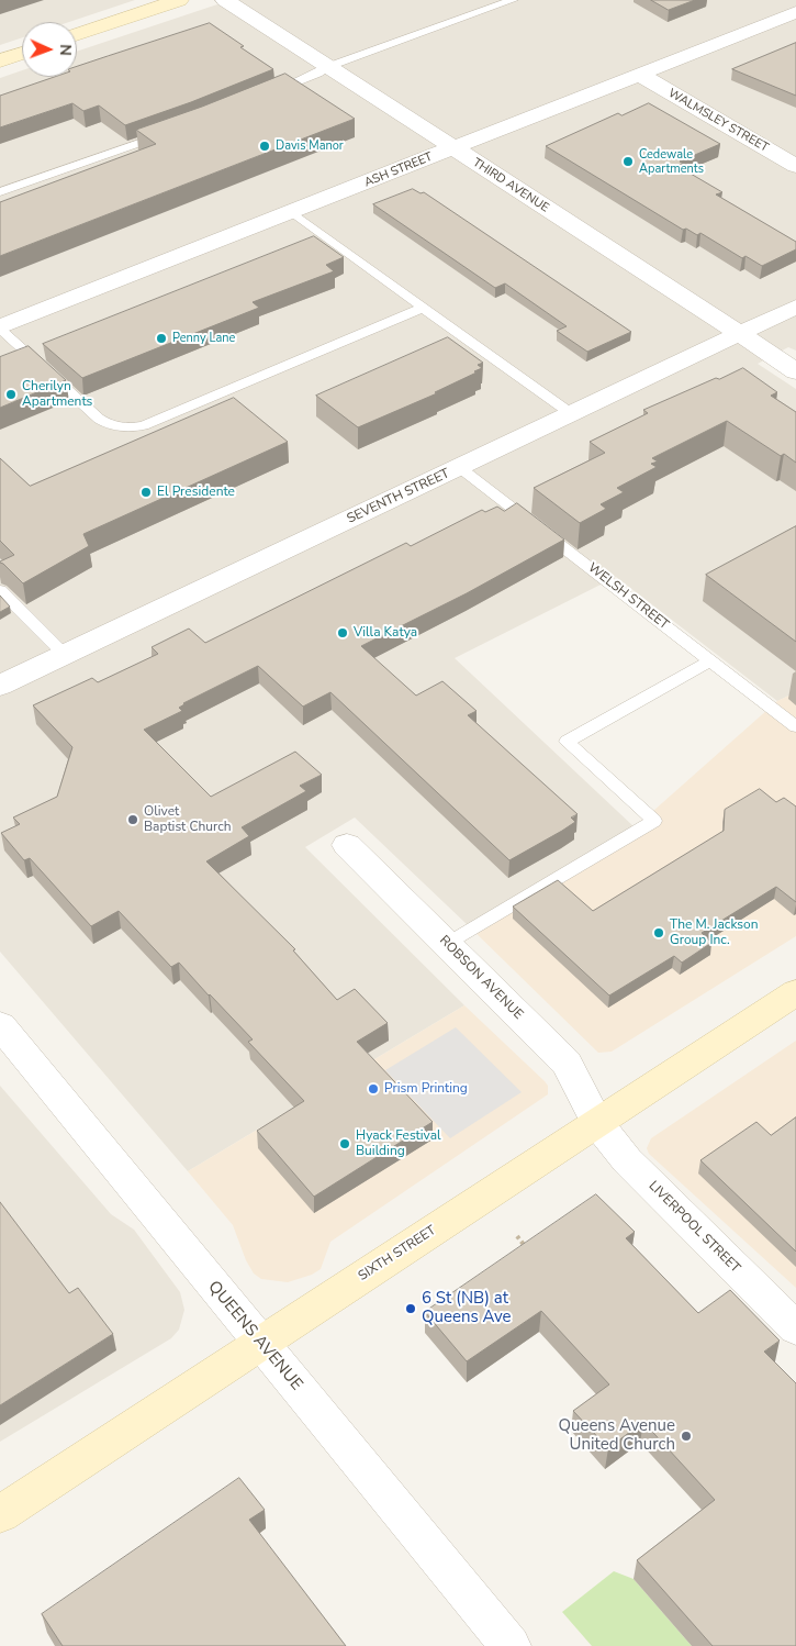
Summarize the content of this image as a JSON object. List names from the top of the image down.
{
  "streets": {
    "street": [
      "WALMSLEY STREET",
      "ASH STREET",
      "THIRD AVENUE",
      "SEVENTH STREET",
      "ROBSON AVENUE",
      "LIVERPOOL STREET",
      "SIXTH STREET",
      "QUEENS AVENUE"
    ],
    "lane": ["WELSH STREET"]
  },
  "crossings": [
    ["WALMSLEY STREET", "ASH STREET"],
    ["ASH STREET", "THIRD AVENUE"],
    ["THIRD AVENUE", "SEVENTH STREET"],
    ["SEVENTH STREET", "WELSH STREET"],
    ["ROBSON AVENUE", "LIVERPOOL STREET"],
    ["ROBSON AVENUE", "SIXTH STREET"],
    ["LIVERPOOL STREET", "SIXTH STREET"],
    ["SIXTH STREET", "QUEENS AVENUE"]
  ],
  "places": [
    "Davis Manor",
    "Cedewale Apartments",
    "Penny Lane",
    "Cherilyn Apartments",
    "El Presidente",
    "Villa Katya",
    "Olivet Baptist Church",
    "The M. Jackson Group Inc.",
    "Prism Printing",
    "Hyack Festival Building",
    "6 St (NB) at Queens Ave",
    "Queens Avenue United Church"
  ],
  "north": "right"
}
